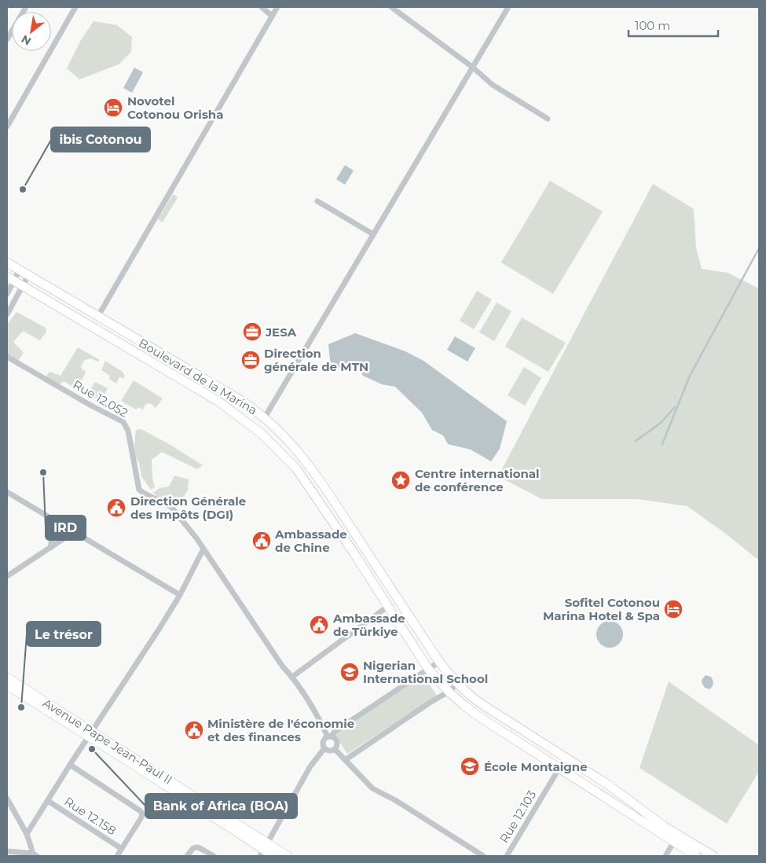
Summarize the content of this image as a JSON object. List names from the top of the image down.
{
  "streets": {
    "main road": ["Boulevard de la Marina", "Avenue Pape Jean-Paul II"],
    "street": ["Rue 12.052", "Rue 12.158", "Rue 12.103"]
  },
  "crossings": [
    ["Boulevard de la Marina", "Rue 12.103"]
  ],
  "places": {
    "hotel": ["Novotel Cotonou Orisha", "Sofitel Cotonou Marina Hotel & Spa"],
    "other": [
      "ibis Cotonou",
      "IRD",
      "Le trésor",
      "Bank of Africa (BOA)"
    ],
    "office": ["JESA", "Direction générale de MTN"],
    "place": ["Centre international de conférence"],
    "public building": [
      "Direction Générale des Impôts (DGI)",
      "Ambassade de Chine",
      "Ambassade de Türkiye",
      "Ministère de l'économie et des finances"
    ],
    "school or university": ["Nigerian International School", "École Montaigne"]
  },
  "scale_bar": "100 m",
  "north": "bottom left"
}
